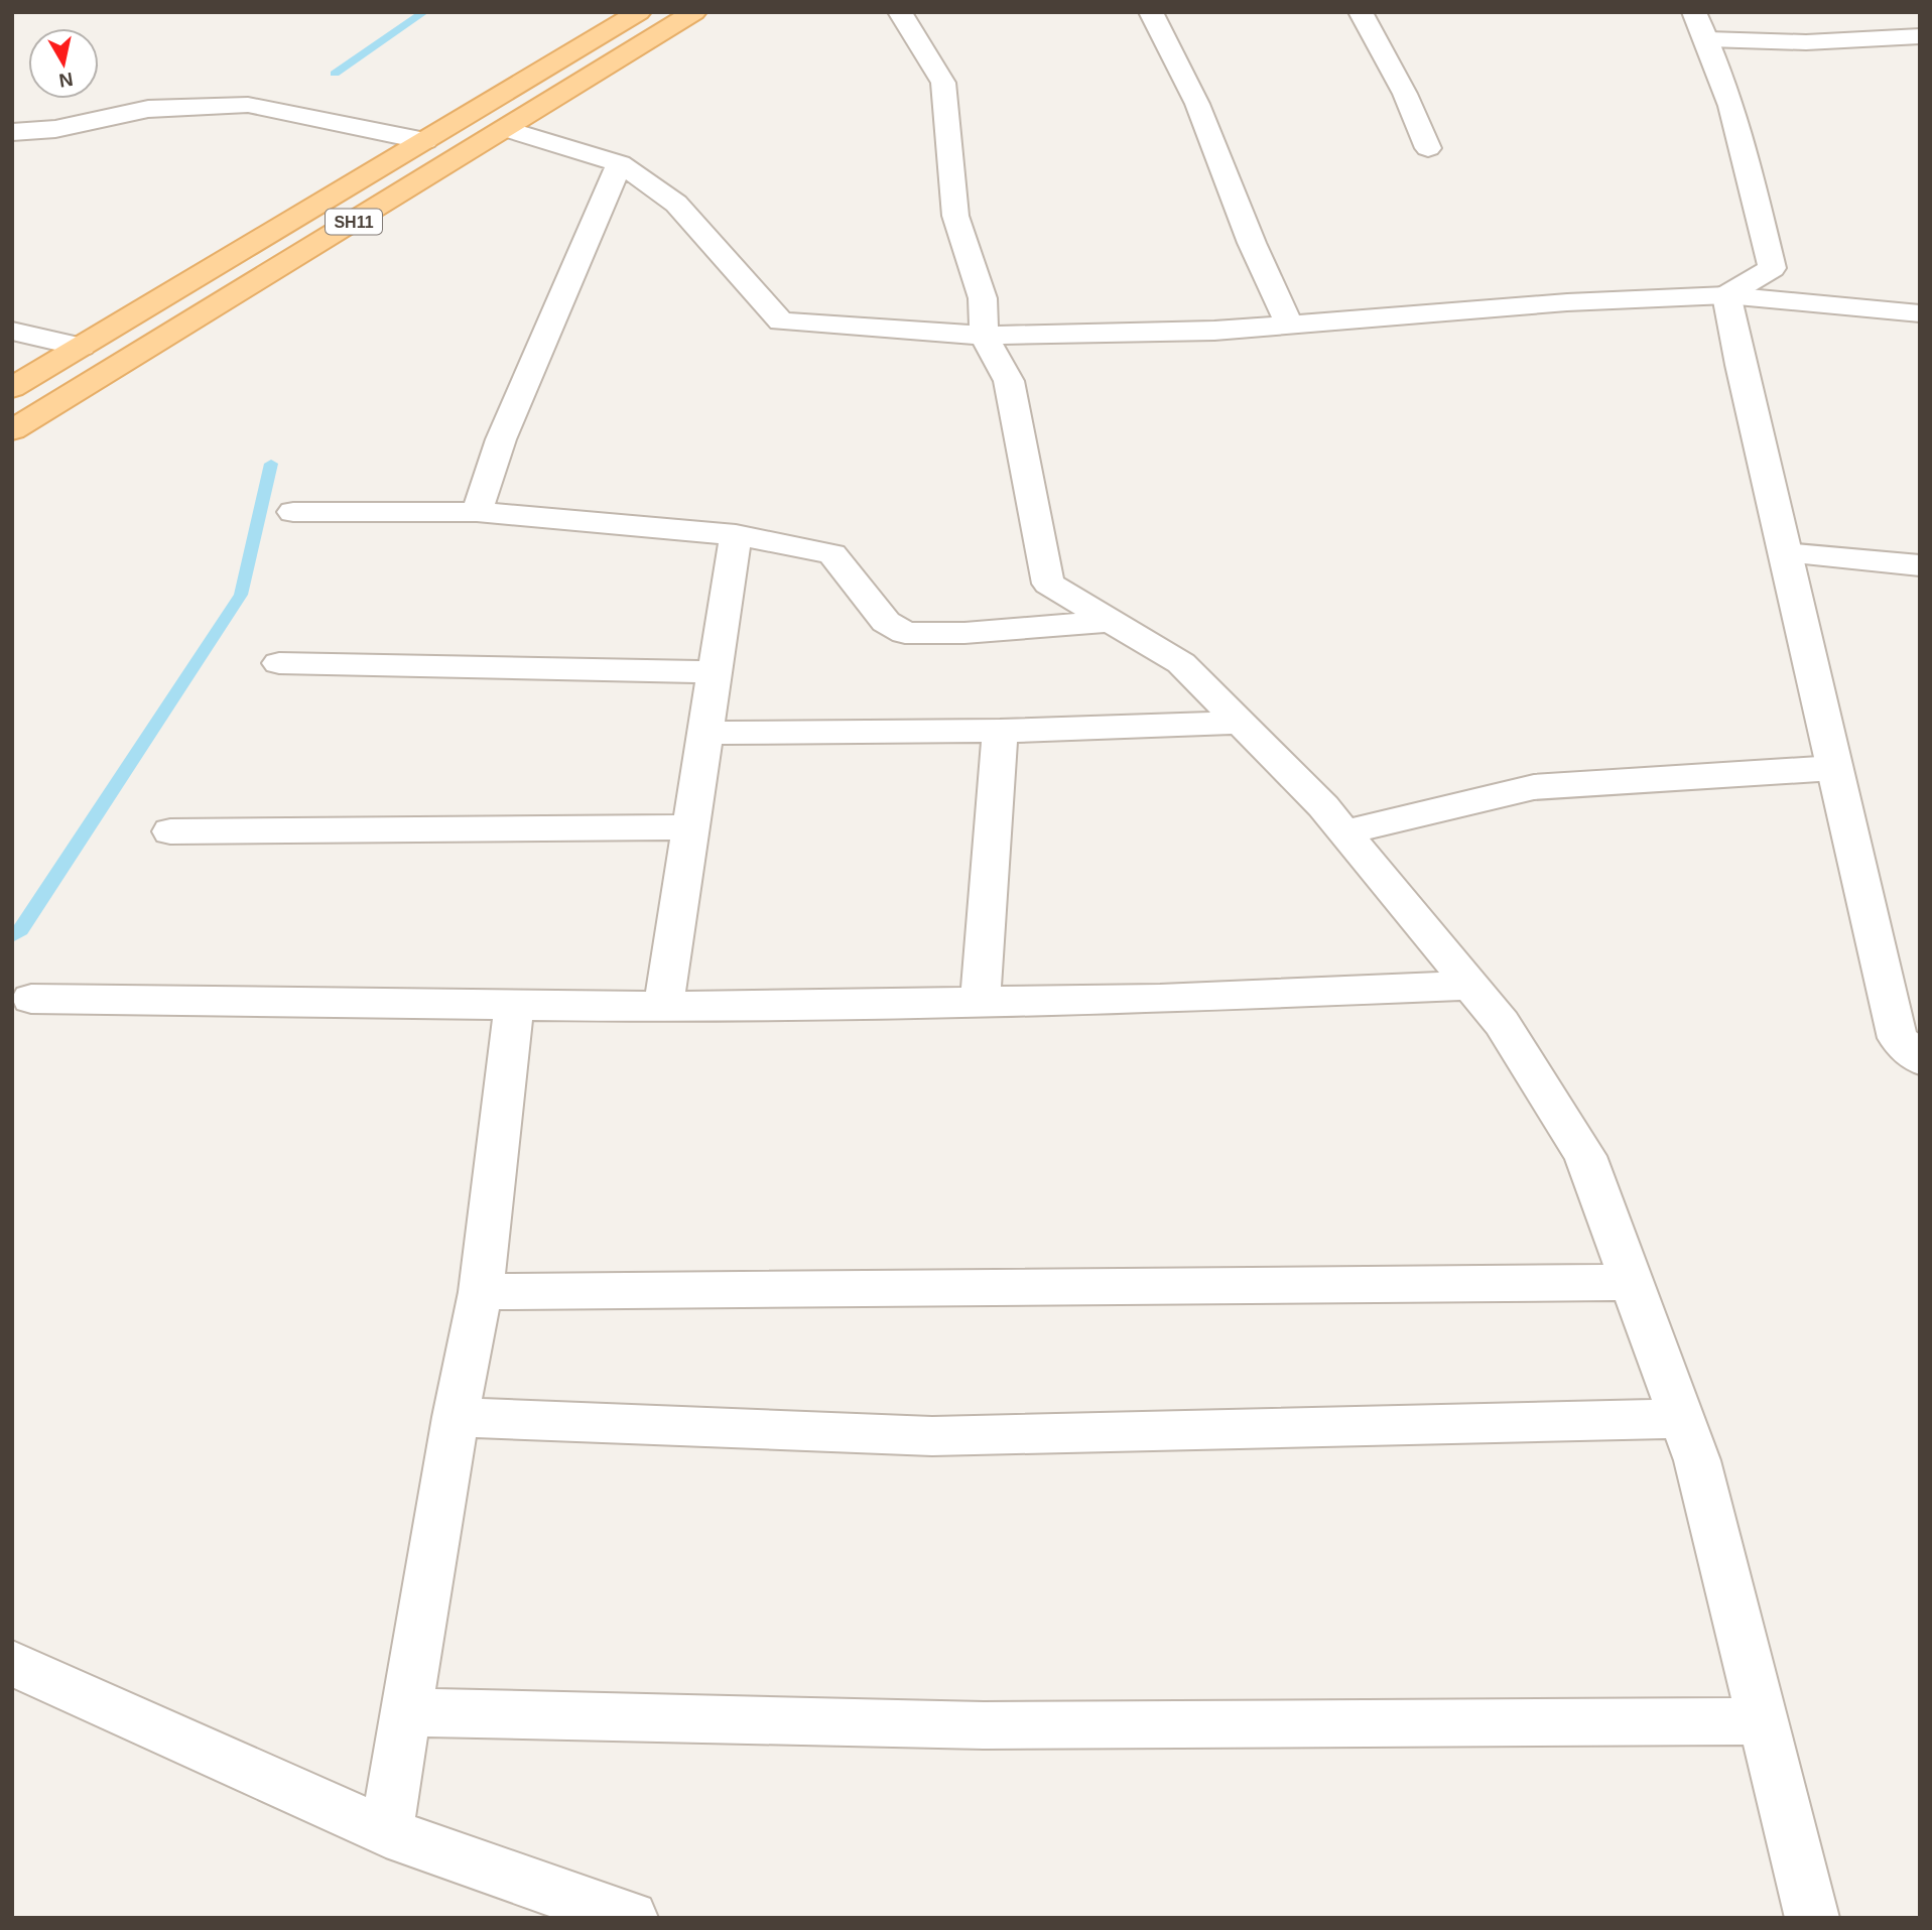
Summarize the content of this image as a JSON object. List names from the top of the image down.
{
  "streets": {
    "main road": ["SH11"]
  },
  "north": "bottom"
}
